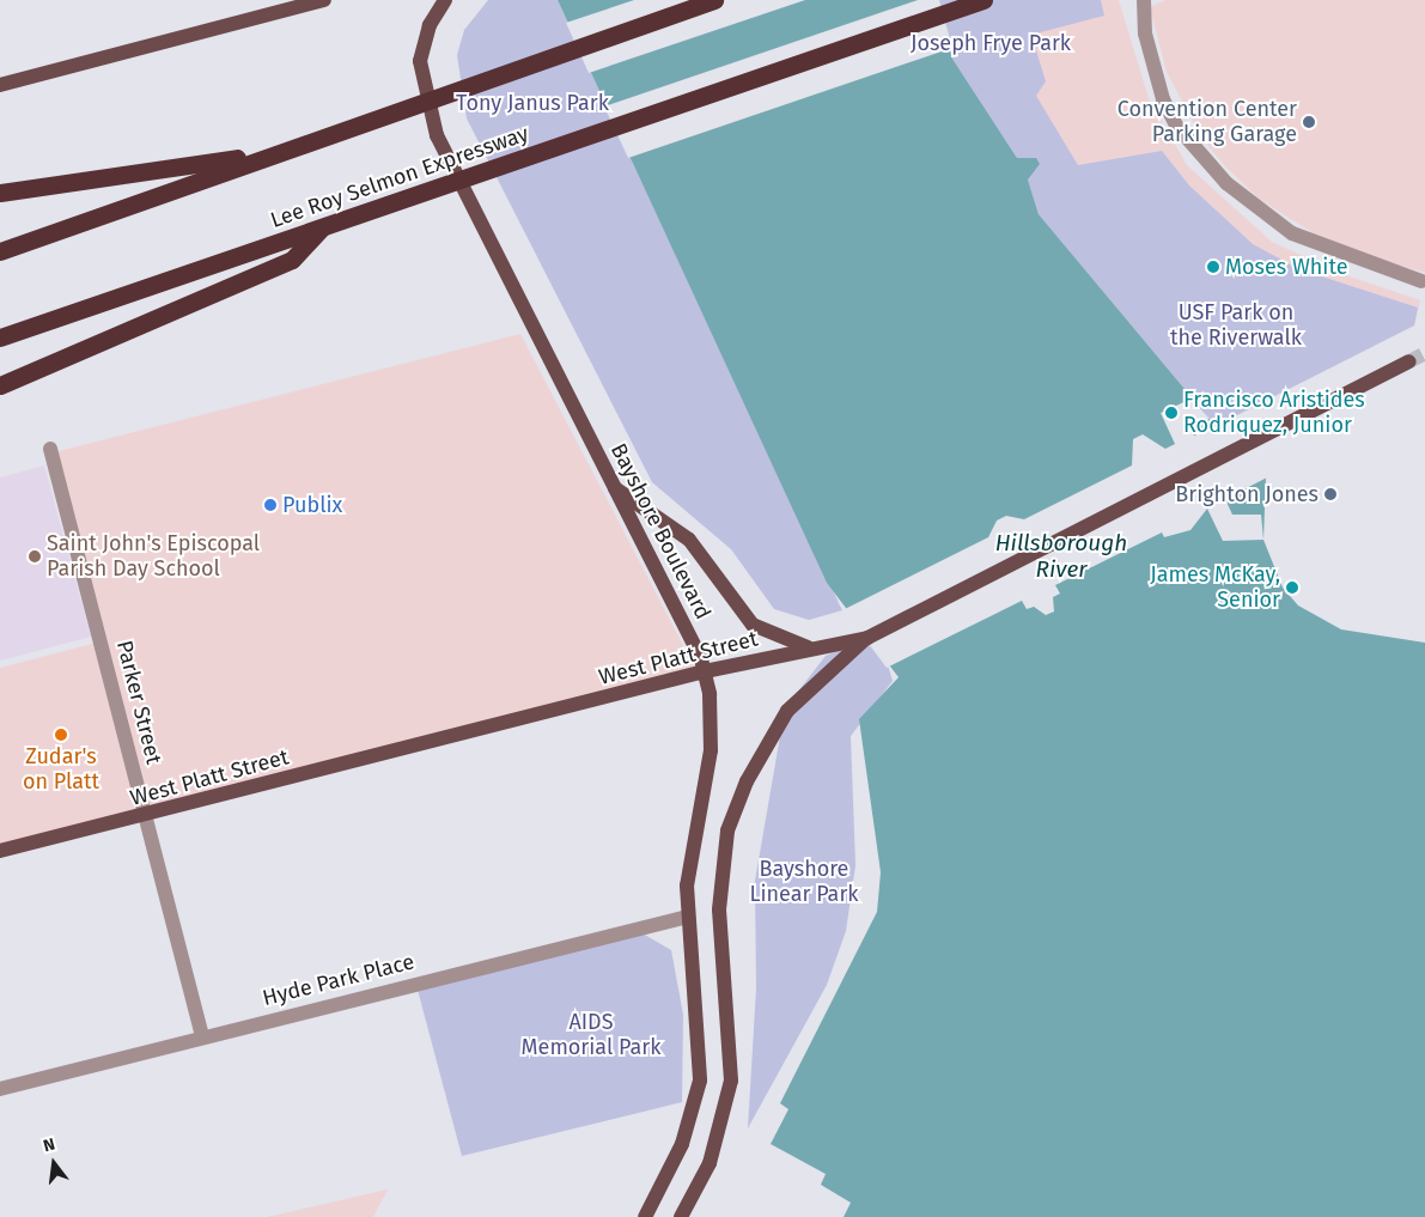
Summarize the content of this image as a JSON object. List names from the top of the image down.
{
  "streets": {
    "highway": ["Lee Roy Selmon Expressway"],
    "main road": ["Bayshore Boulevard", "West Platt Street"],
    "street": ["Parker Street", "Hyde Park Place"]
  },
  "crossings": [
    ["Bayshore Boulevard", "West Platt Street"],
    ["Bayshore Boulevard", "Hyde Park Place"],
    ["West Platt Street", "Parker Street"],
    ["Parker Street", "Hyde Park Place"]
  ],
  "water": ["Hillsborough River"],
  "parks": [
    "Joseph Frye Park",
    "Tony Janus Park",
    "USF Park on the Riverwalk",
    "Bayshore Linear Park",
    "AIDS Memorial Park"
  ],
  "places": [
    "Convention Center Parking Garage",
    "Moses White",
    "Francisco Aristides Rodriquez, Junior",
    "Brighton Jones",
    "Publix",
    "Saint John's Episcopal Parish Day School",
    "James McKay, Senior",
    "Zudar's on Platt"
  ],
  "north": "top"
}
